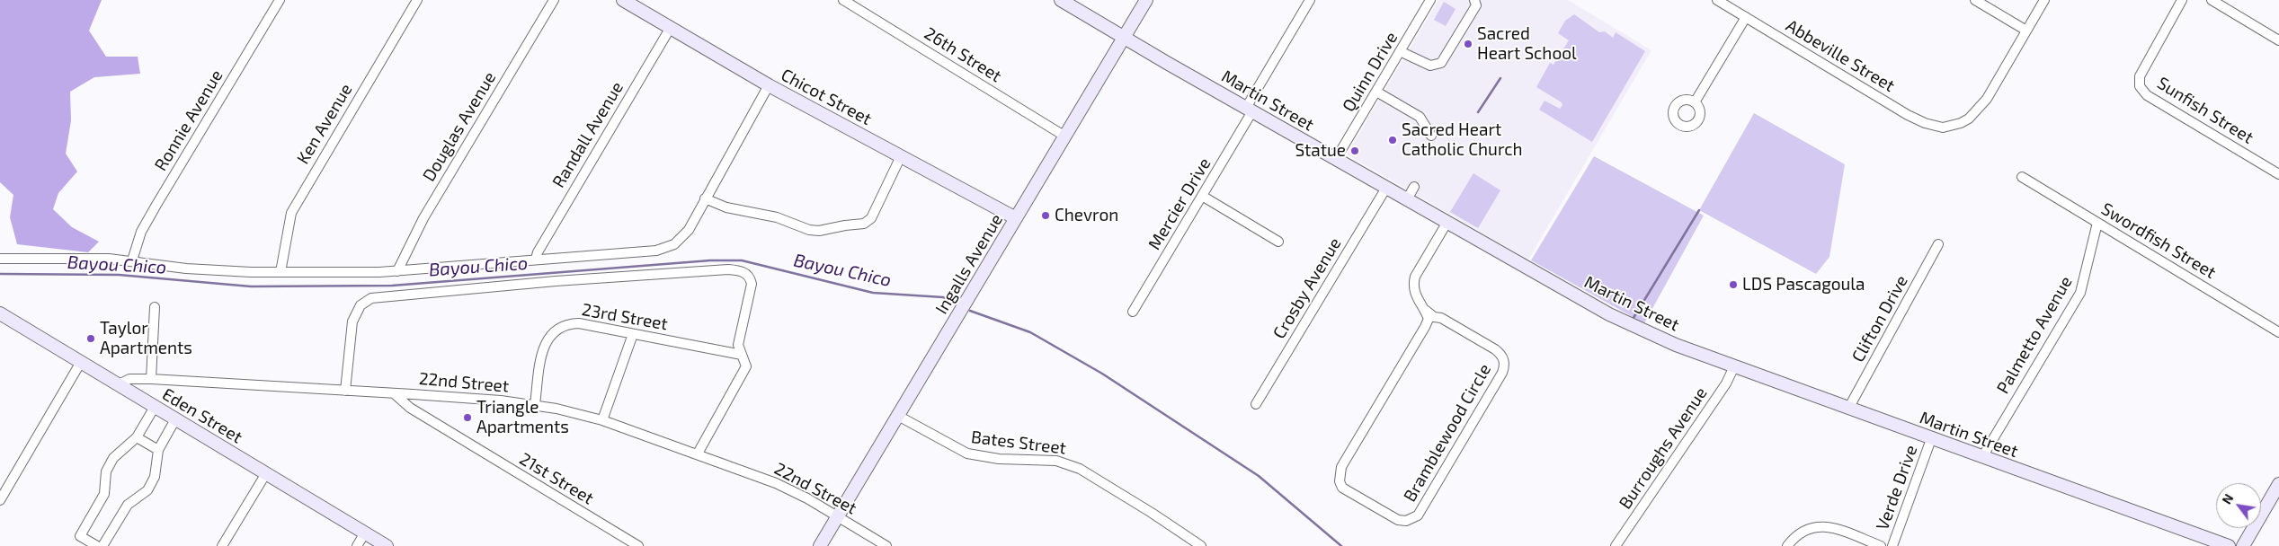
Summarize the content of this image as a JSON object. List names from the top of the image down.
{
  "streets": {
    "street": [
      "26th Street",
      "Abbeville Street",
      "Quinn Drive",
      "Chicot Street",
      "Martin Street",
      "Sunfish Street",
      "Ronnie Avenue",
      "Ken Avenue",
      "Douglas Avenue",
      "Randall Avenue",
      "Mercier Drive",
      "Swordfish Street",
      "Ingalls Avenue",
      "Crosby Avenue",
      "23rd Street",
      "Clifton Drive",
      "Palmetto Avenue",
      "22nd Street",
      "Eden Street",
      "Bramblewood Circle",
      "Bates Street",
      "Burroughs Avenue",
      "21st Street",
      "Verde Drive"
    ]
  },
  "crossings": [
    ["26th Street", "Ingalls Avenue"],
    ["Quinn Drive", "Martin Street"],
    ["Chicot Street", "Randall Avenue"],
    ["Chicot Street", "Ingalls Avenue"],
    ["Martin Street", "Mercier Drive"],
    ["Martin Street", "Ingalls Avenue"],
    ["Martin Street", "Crosby Avenue"],
    ["Martin Street", "Clifton Drive"],
    ["Martin Street", "Palmetto Avenue"],
    ["Martin Street", "Bramblewood Circle"],
    ["Martin Street", "Burroughs Avenue"],
    ["Martin Street", "Verde Drive"],
    ["Swordfish Street", "Palmetto Avenue"],
    ["Ingalls Avenue", "22nd Street"],
    ["Ingalls Avenue", "Bates Street"],
    ["23rd Street", "22nd Street"],
    ["22nd Street", "Eden Street"],
    ["22nd Street", "21st Street"]
  ],
  "water": ["Bayou Chico"],
  "places": [
    "Sacred Heart School",
    "Sacred Heart Catholic Church",
    "Statue",
    "Chevron",
    "LDS Pascagoula",
    "Taylor Apartments",
    "Triangle Apartments"
  ],
  "north": "top left"
}
